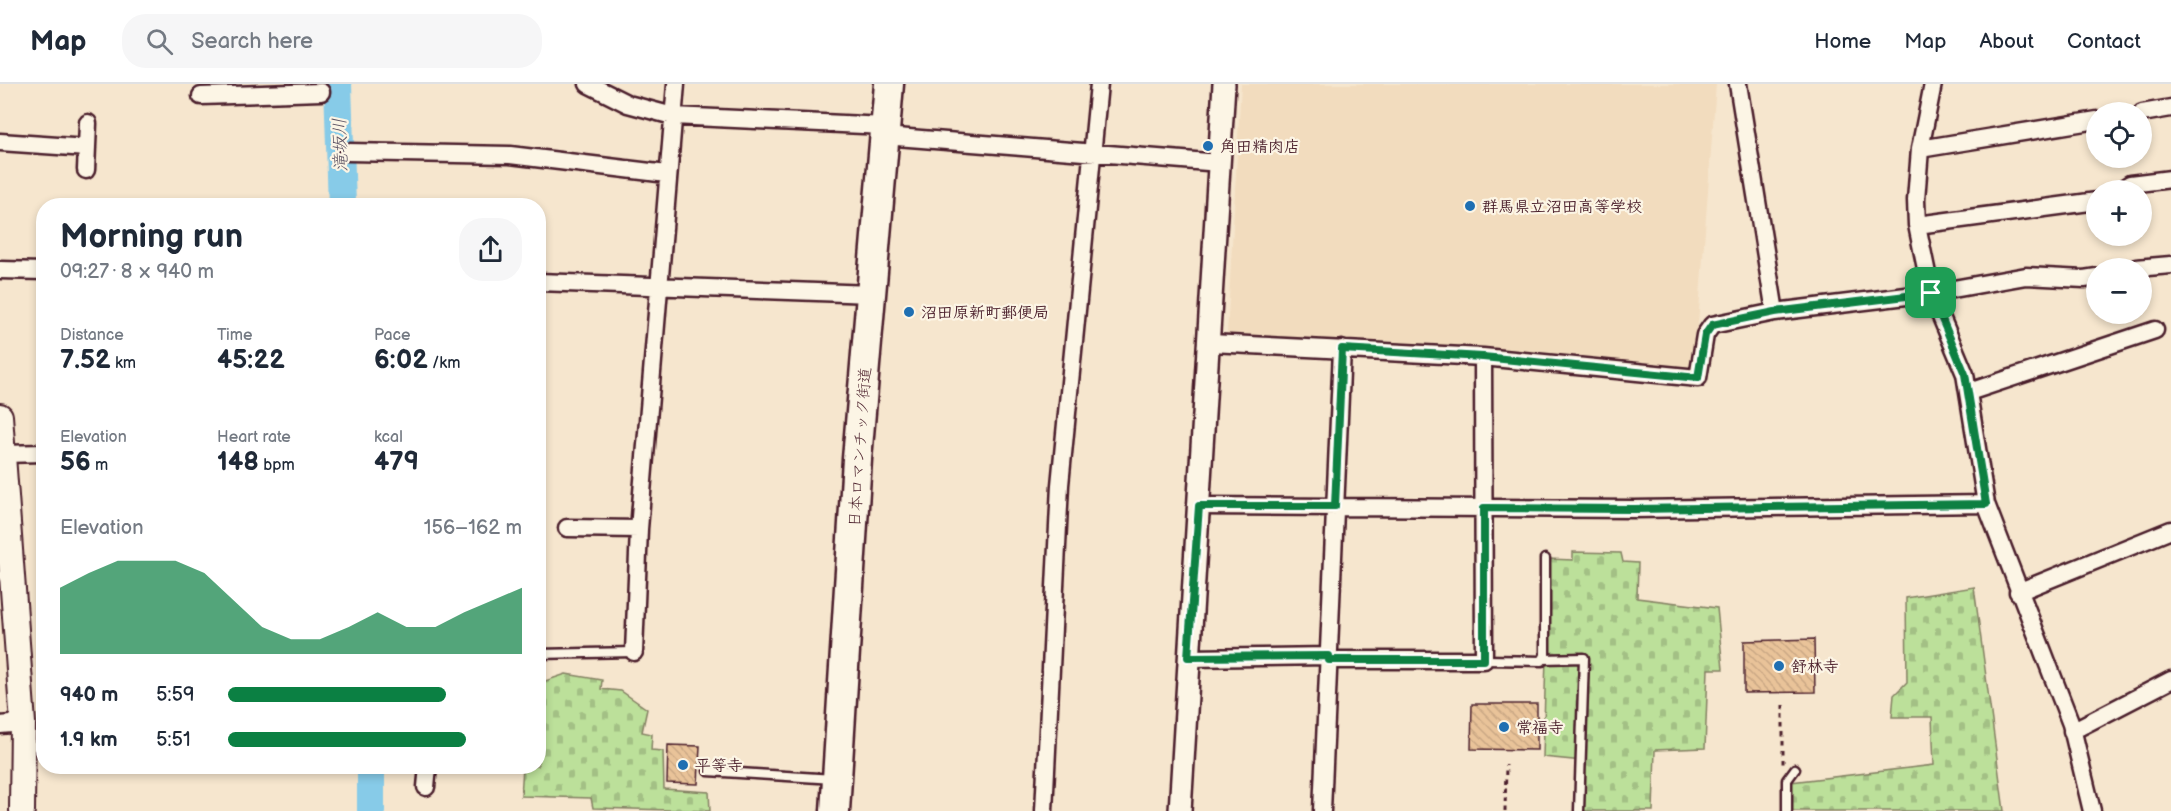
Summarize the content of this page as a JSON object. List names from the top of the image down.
{
  "streets": {
    "highway": ["日本ロマンチック街道"]
  },
  "water": ["滝坂川"],
  "places": [
    "角田精肉店",
    "群馬県立沼田高等学校",
    "沼田原新町郵便局",
    "舒林寺",
    "常福寺",
    "平等寺"
  ],
  "page": {
    "header": "Map",
    "search": "Search here",
    "nav": [
      "Home",
      "Map",
      "About",
      "Contact"
    ],
    "map_buttons": ["+", "−"],
    "heading": ["Morning run", "09:27 · 8 × 940 m"],
    "stats": [
      ["Distance", "7.52 km"],
      ["Time", "45:22"],
      ["Pace", "6:02 /km"],
      ["Elevation", "56 m"],
      ["Heart rate", "148 bpm"],
      ["kcal", "479"]
    ],
    "chart": ["Elevation", "156–162 m"],
    "list": [
      {
        "name": "940 m",
        "note": "5:59"
      },
      {
        "name": "1.9 km",
        "note": "5:51"
      }
    ]
  }
}
